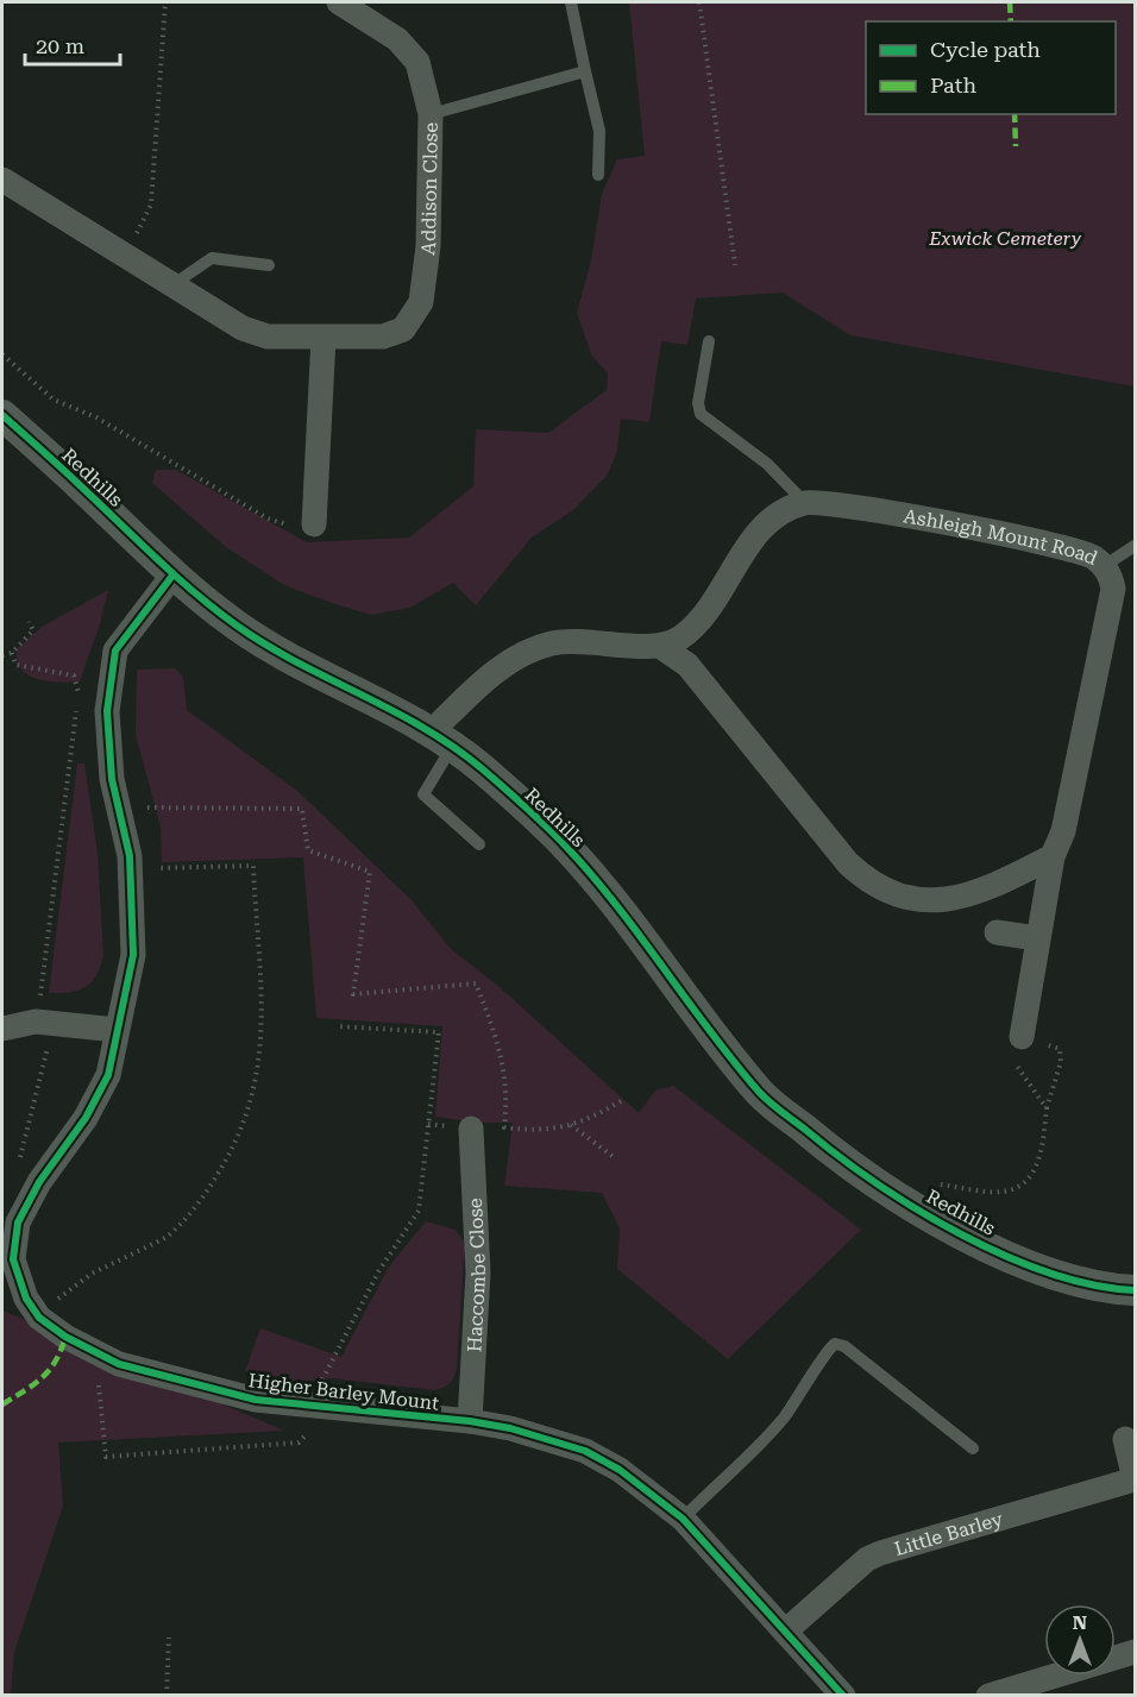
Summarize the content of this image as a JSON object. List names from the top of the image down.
{
  "streets": {
    "street": [
      "Addison Close",
      "Redhills",
      "Ashleigh Mount Road",
      "Haccombe Close",
      "Higher Barley Mount",
      "Little Barley"
    ]
  },
  "crossings": [
    ["Redhills", "Higher Barley Mount"],
    ["Haccombe Close", "Higher Barley Mount"],
    ["Higher Barley Mount", "Little Barley"]
  ],
  "parks": ["Exwick Cemetery"],
  "legend": ["Cycle path", "Path"],
  "scale_bar": "20 m",
  "north": "top"
}
